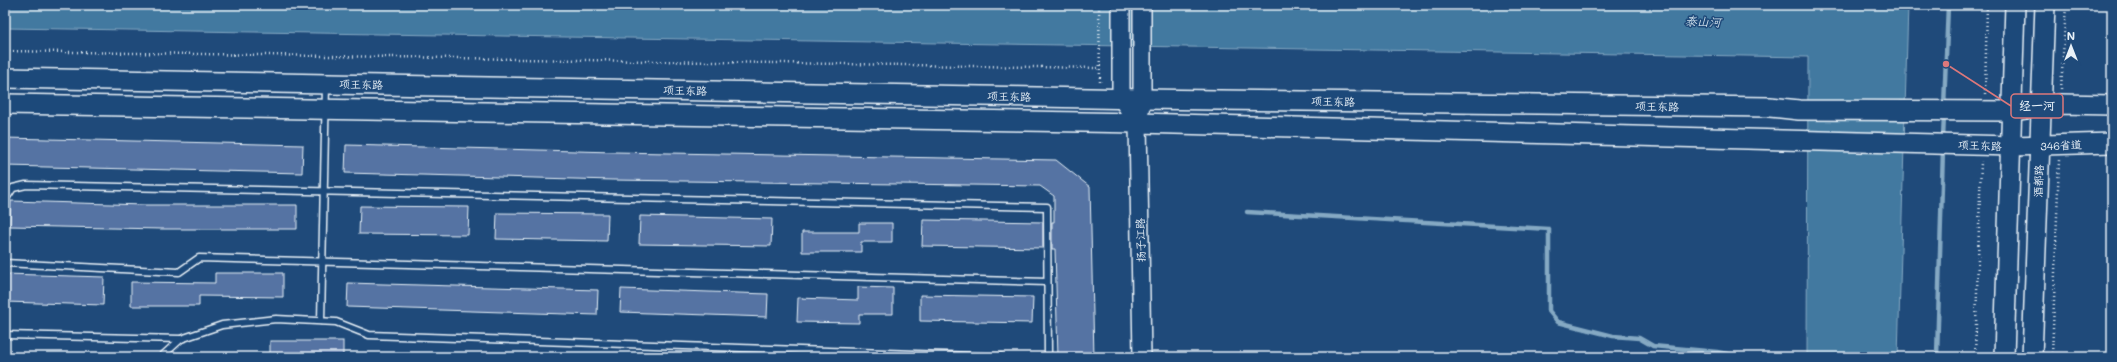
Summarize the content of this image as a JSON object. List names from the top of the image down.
{
  "streets": {
    "main road": ["项王东路", "346省道", "酒都路"],
    "street": ["扬子江路"]
  },
  "crossings": [
    ["项王东路", "346省道"],
    ["项王东路", "扬子江路"],
    ["346省道", "酒都路"]
  ],
  "water": ["泰山河"],
  "places": ["经一河"],
  "north": "top"
}
